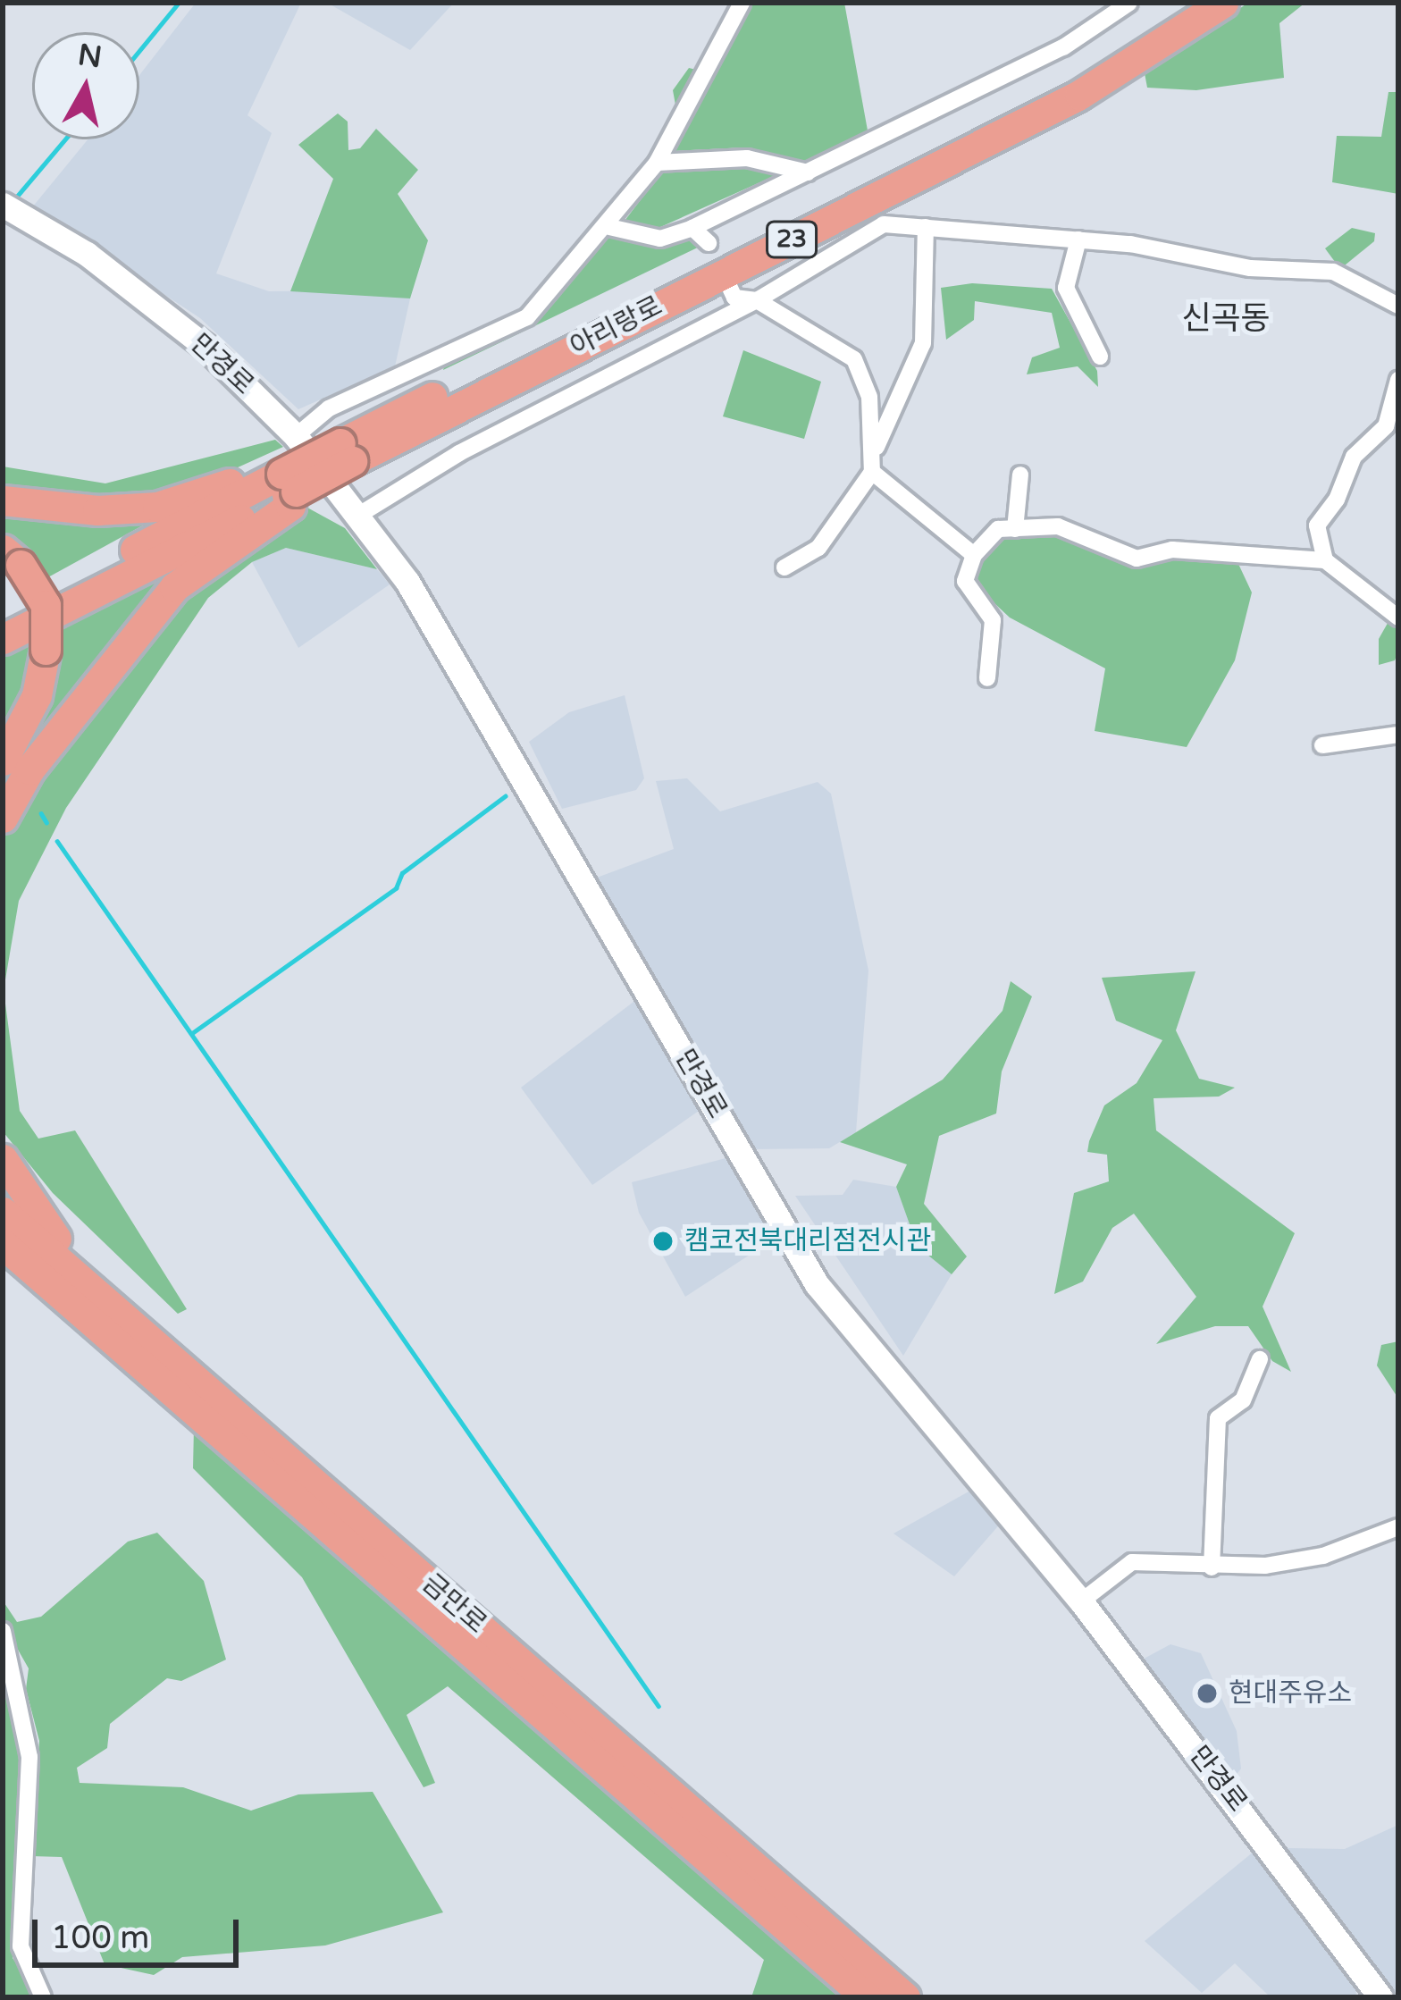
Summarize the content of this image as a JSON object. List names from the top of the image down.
{
  "streets": {
    "highway": ["23", "아리랑로", "금만로"],
    "street": ["만경로"]
  },
  "districts": ["신곡동"],
  "places": ["캠코전북대리점전시관", "현대주유소"],
  "scale_bar": "100 m",
  "north": "top"
}
